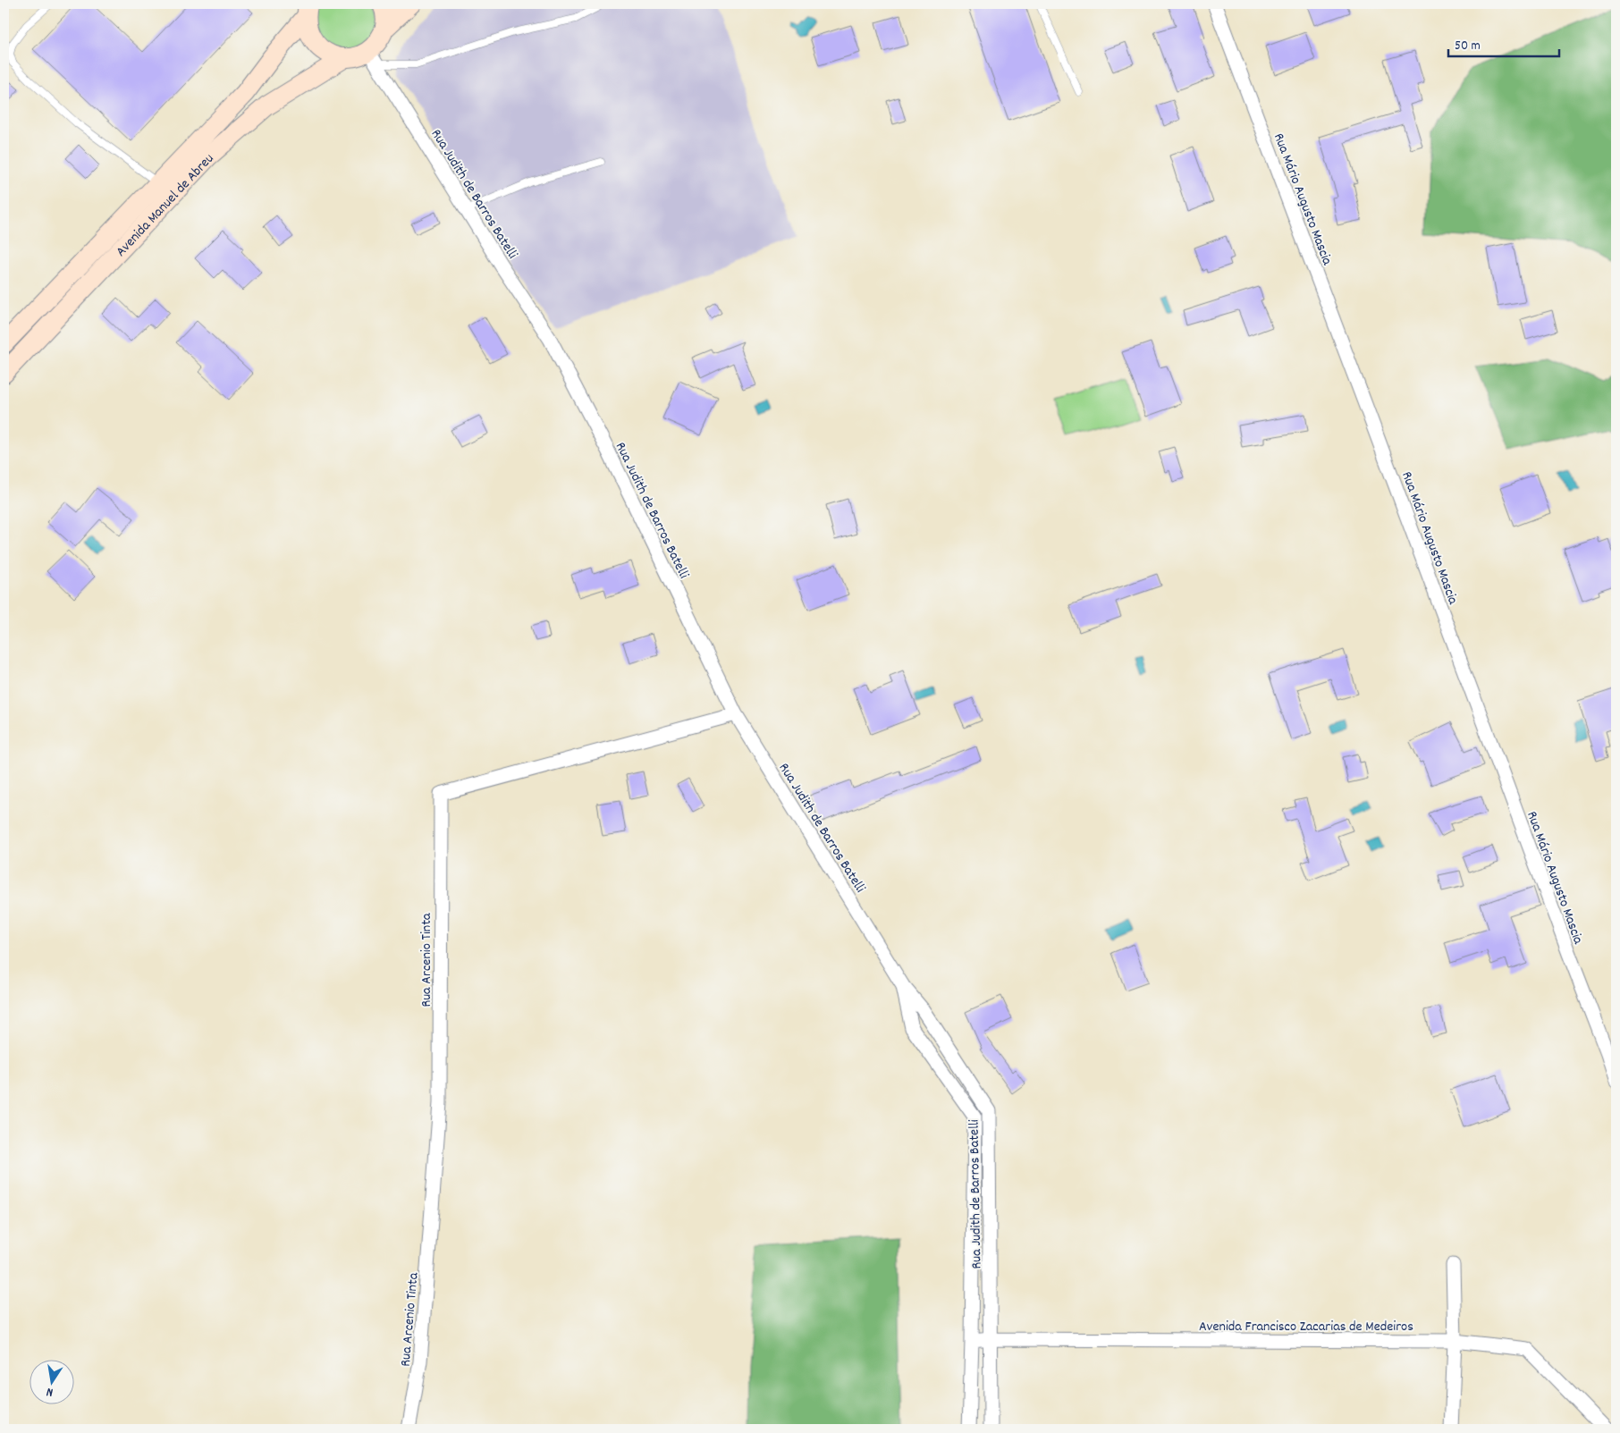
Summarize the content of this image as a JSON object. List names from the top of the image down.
{
  "streets": {
    "main road": ["Avenida Manuel de Abreu"],
    "street": [
      "Rua Judith de Barros Batelli",
      "Rua Mário Augusto Mascia",
      "Rua Arcenio Tinta",
      "Avenida Francisco Zacarias de Medeiros"
    ]
  },
  "crossings": [
    ["Rua Judith de Barros Batelli", "Avenida Manuel de Abreu"],
    ["Rua Judith de Barros Batelli", "Rua Arcenio Tinta"],
    ["Rua Judith de Barros Batelli", "Avenida Francisco Zacarias de Medeiros"]
  ],
  "scale_bar": "50 m",
  "north": "bottom"
}
